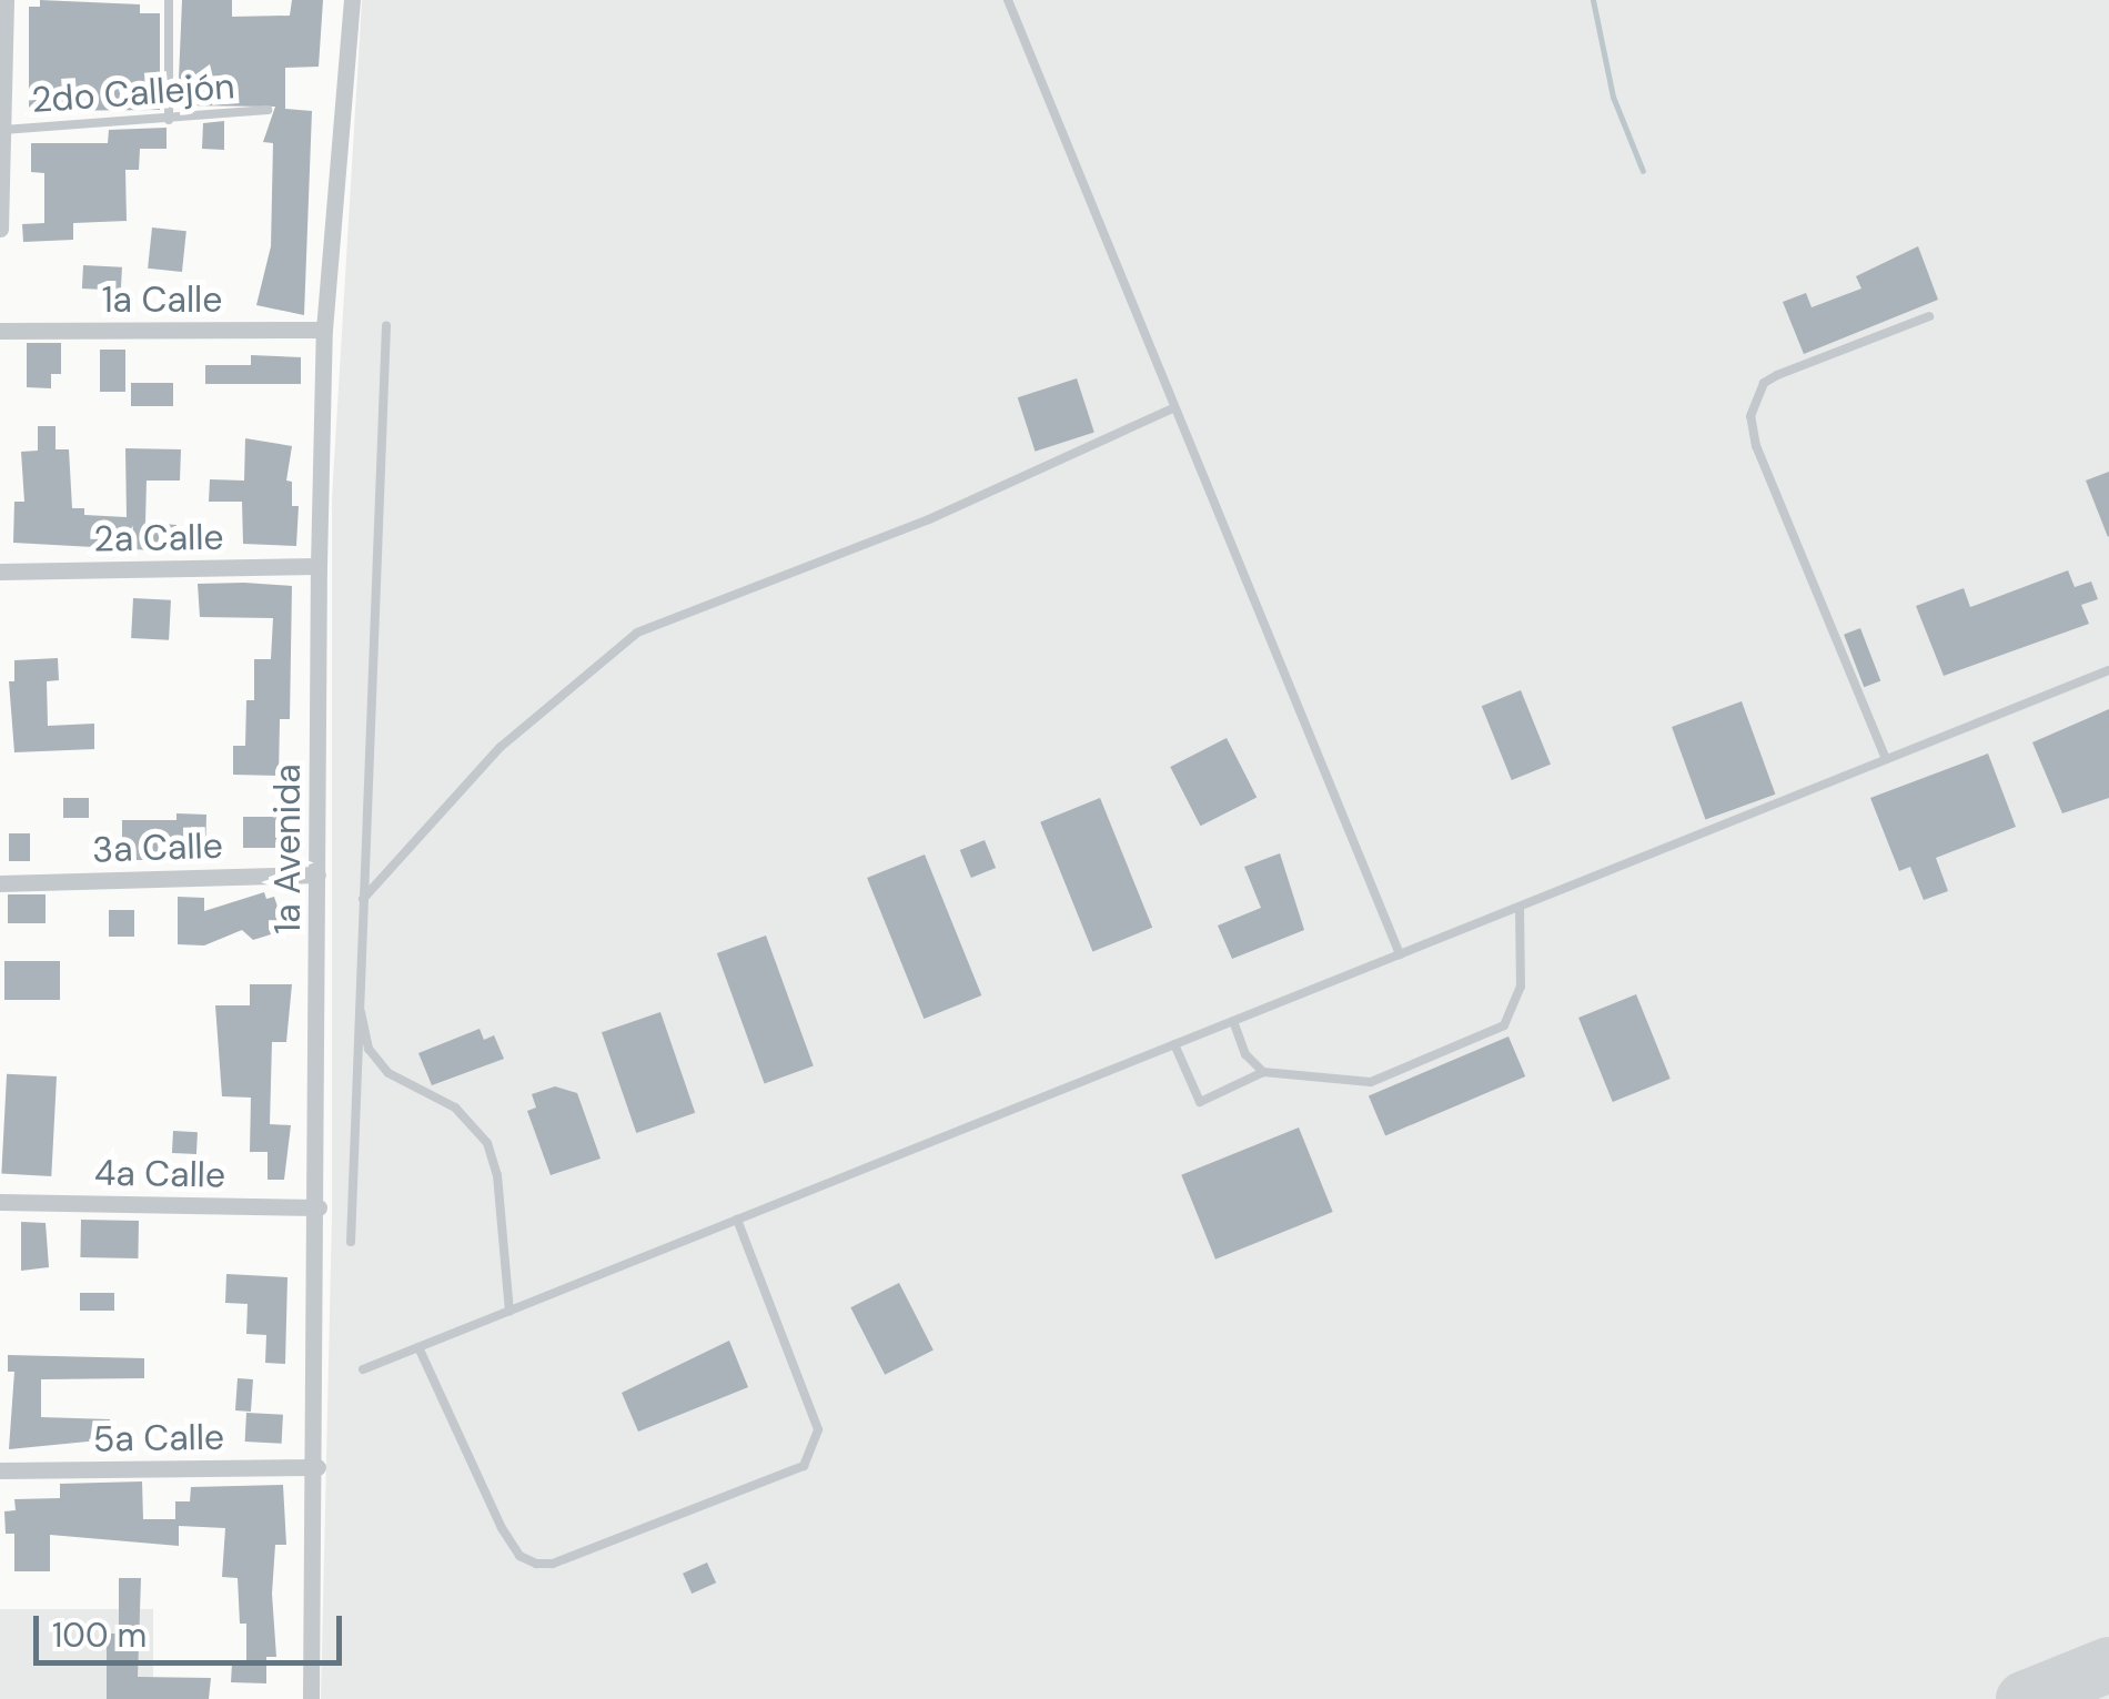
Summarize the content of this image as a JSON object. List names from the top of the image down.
{
  "streets": {
    "street": [
      "1a Calle",
      "2a Calle",
      "3a Calle",
      "1a Avenida",
      "4a Calle",
      "5a Calle"
    ],
    "lane": ["2do Callejón"]
  },
  "crossings": [
    ["1a Calle", "1a Avenida"],
    ["2a Calle", "1a Avenida"],
    ["3a Calle", "1a Avenida"],
    ["1a Avenida", "4a Calle"],
    ["1a Avenida", "5a Calle"]
  ],
  "scale_bar": "100 m"
}
